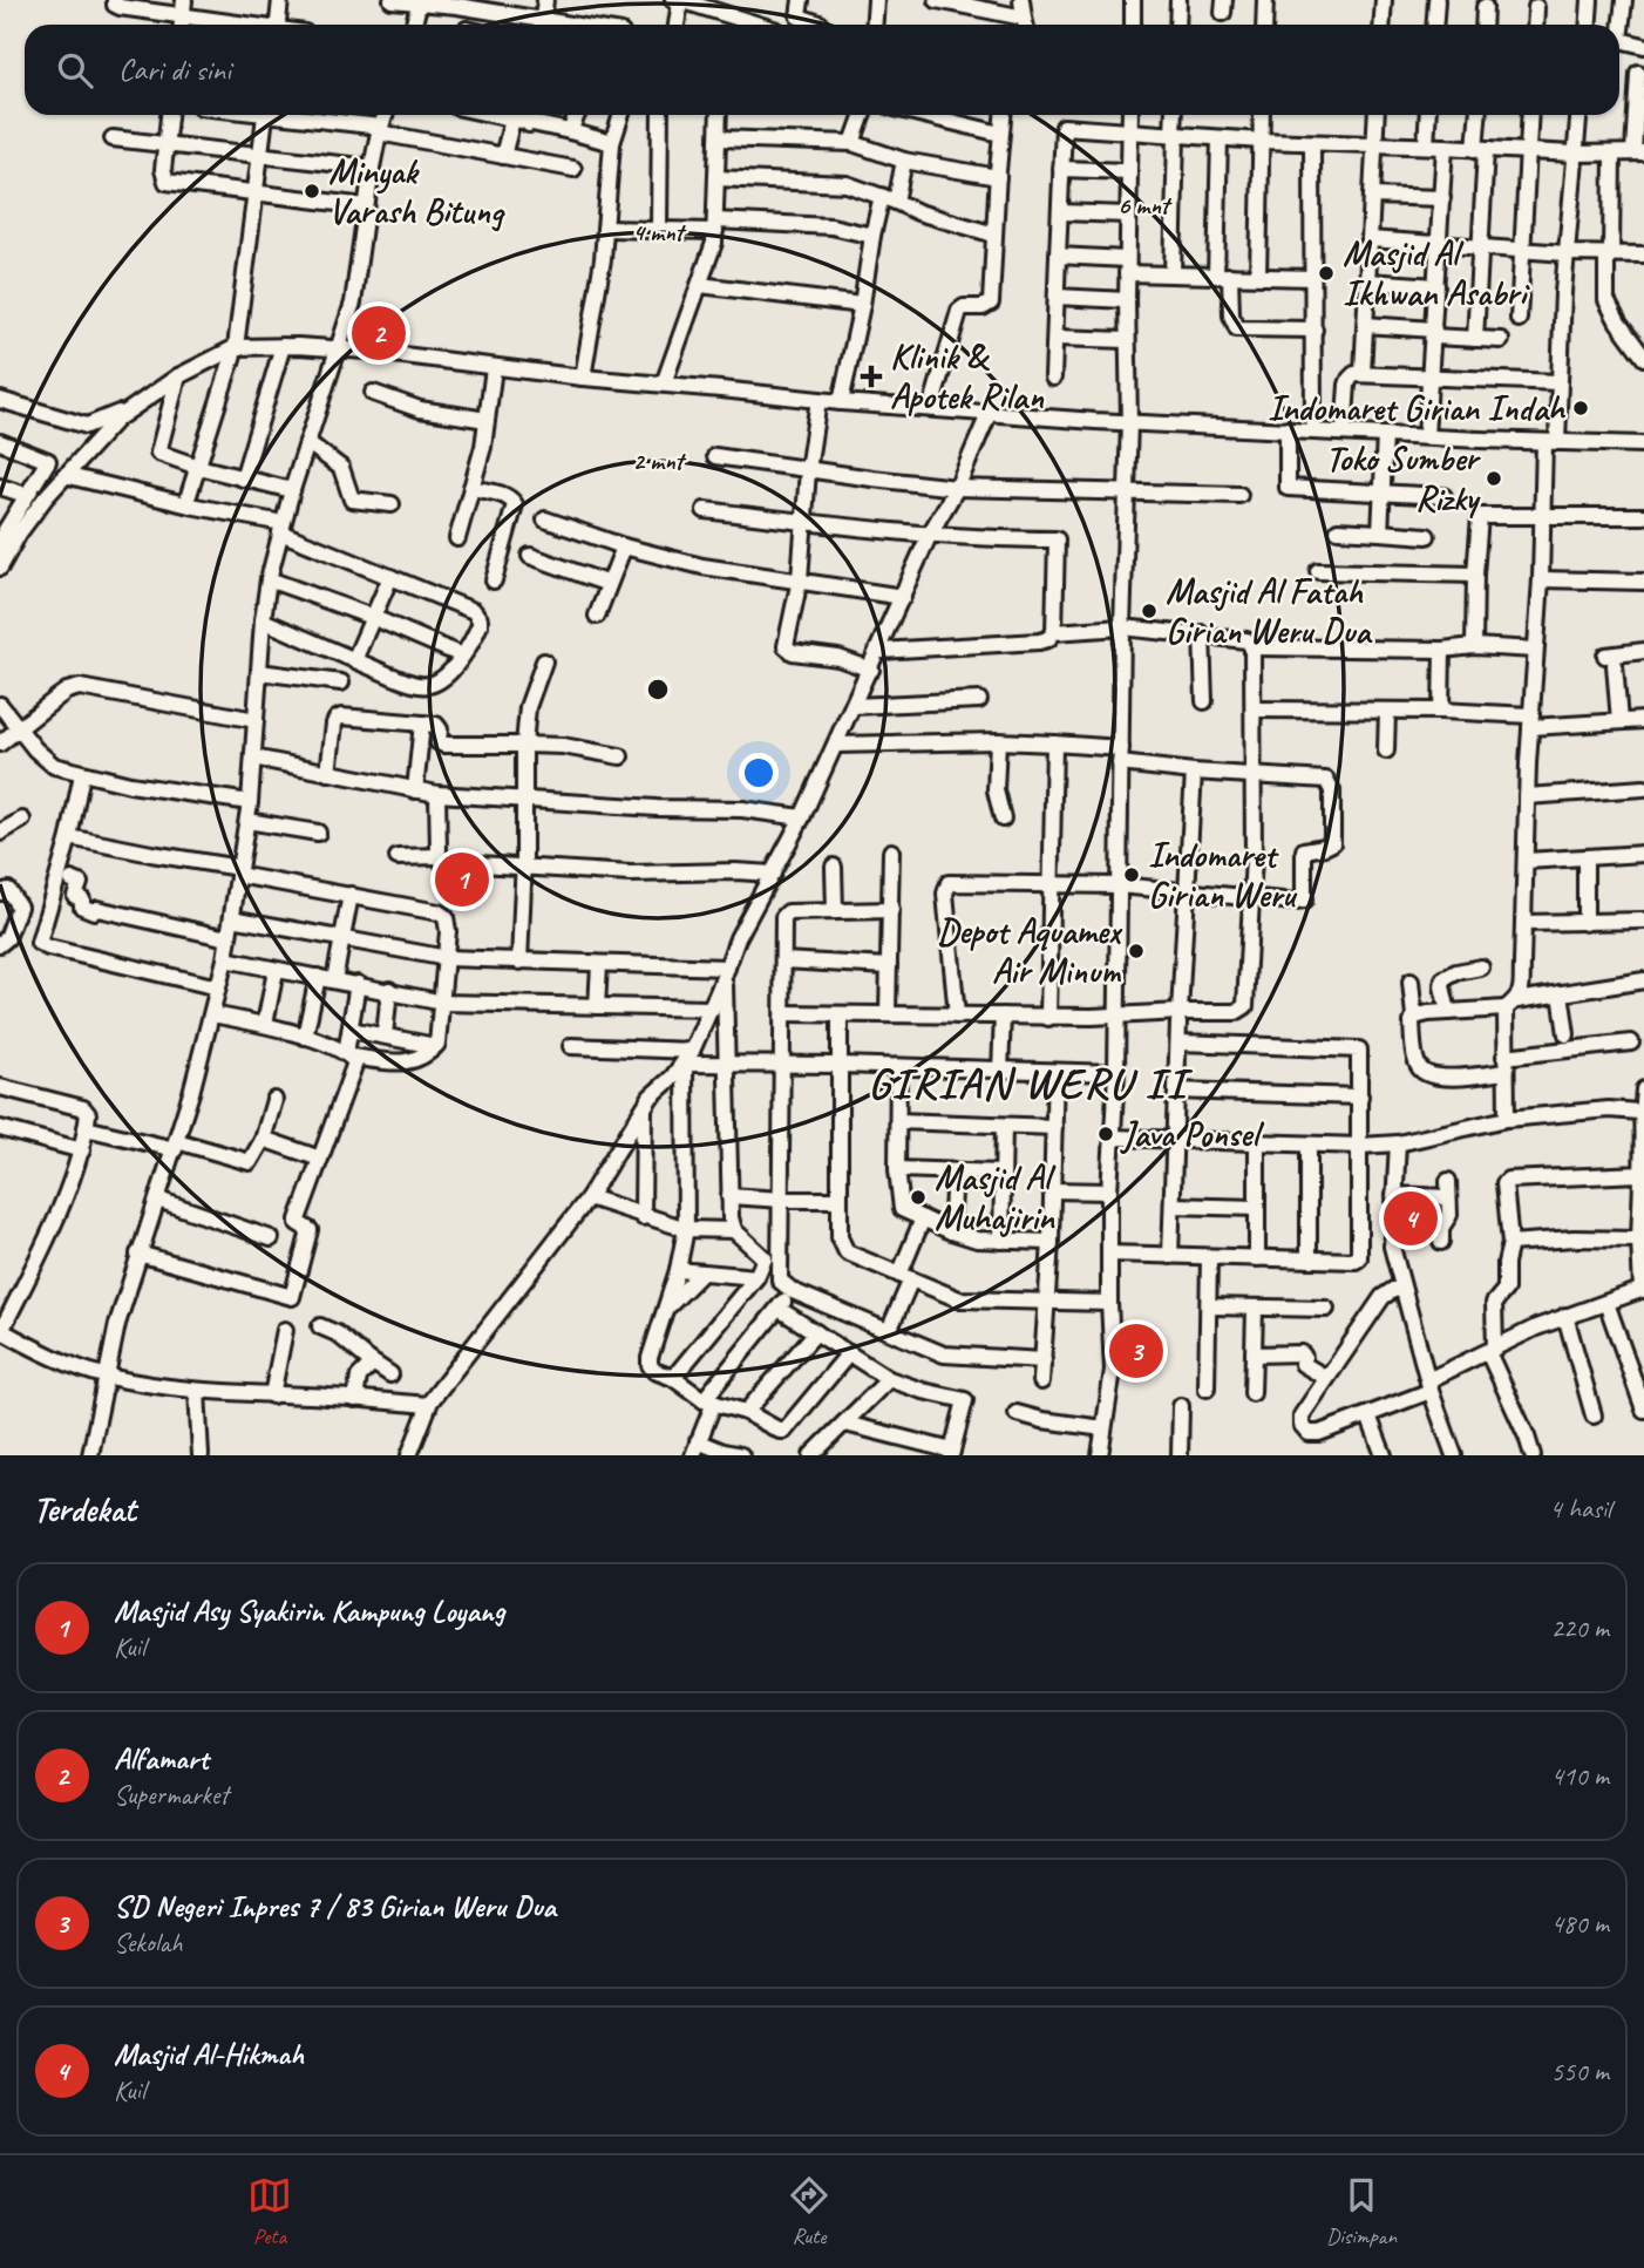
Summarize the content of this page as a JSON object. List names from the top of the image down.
{
  "districts": ["GIRIAN WERU II"],
  "places": {
    "other": [
      "Minyak Varash Bitung",
      "Masjid Al Ikhwan Asabri",
      "Indomaret Girian Indah",
      "Toko Sumber Rizky",
      "Masjid Al Fatah Girian Weru Dua",
      "Indomaret Girian Weru",
      "Depot Aquamex Air Minum",
      "Java Ponsel",
      "Masjid Al Muhajirin"
    ],
    "health": ["Klinik & Apotek Rilan"]
  },
  "page": {
    "search": "Cari di sini",
    "pins": [
      "2",
      "1",
      "4",
      "3"
    ],
    "heading": ["Terdekat", "4 hasil"],
    "list": [
      {
        "mark": "1",
        "name": "Masjid Asy Syakirin Kampung Loyang",
        "note": "Kuil",
        "value": "220 m"
      },
      {
        "mark": "2",
        "name": "Alfamart",
        "note": "Supermarket",
        "value": "410 m"
      },
      {
        "mark": "3",
        "name": "SD Negeri Inpres 7 / 83 Girian Weru Dua",
        "note": "Sekolah",
        "value": "480 m"
      },
      {
        "mark": "4",
        "name": "Masjid Al-Hikmah",
        "note": "Kuil",
        "value": "550 m"
      }
    ],
    "nav": ["Peta", "Rute", "Disimpan"]
  },
  "rings": ["6 mnt", "4 mnt", "2 mnt"]
}
